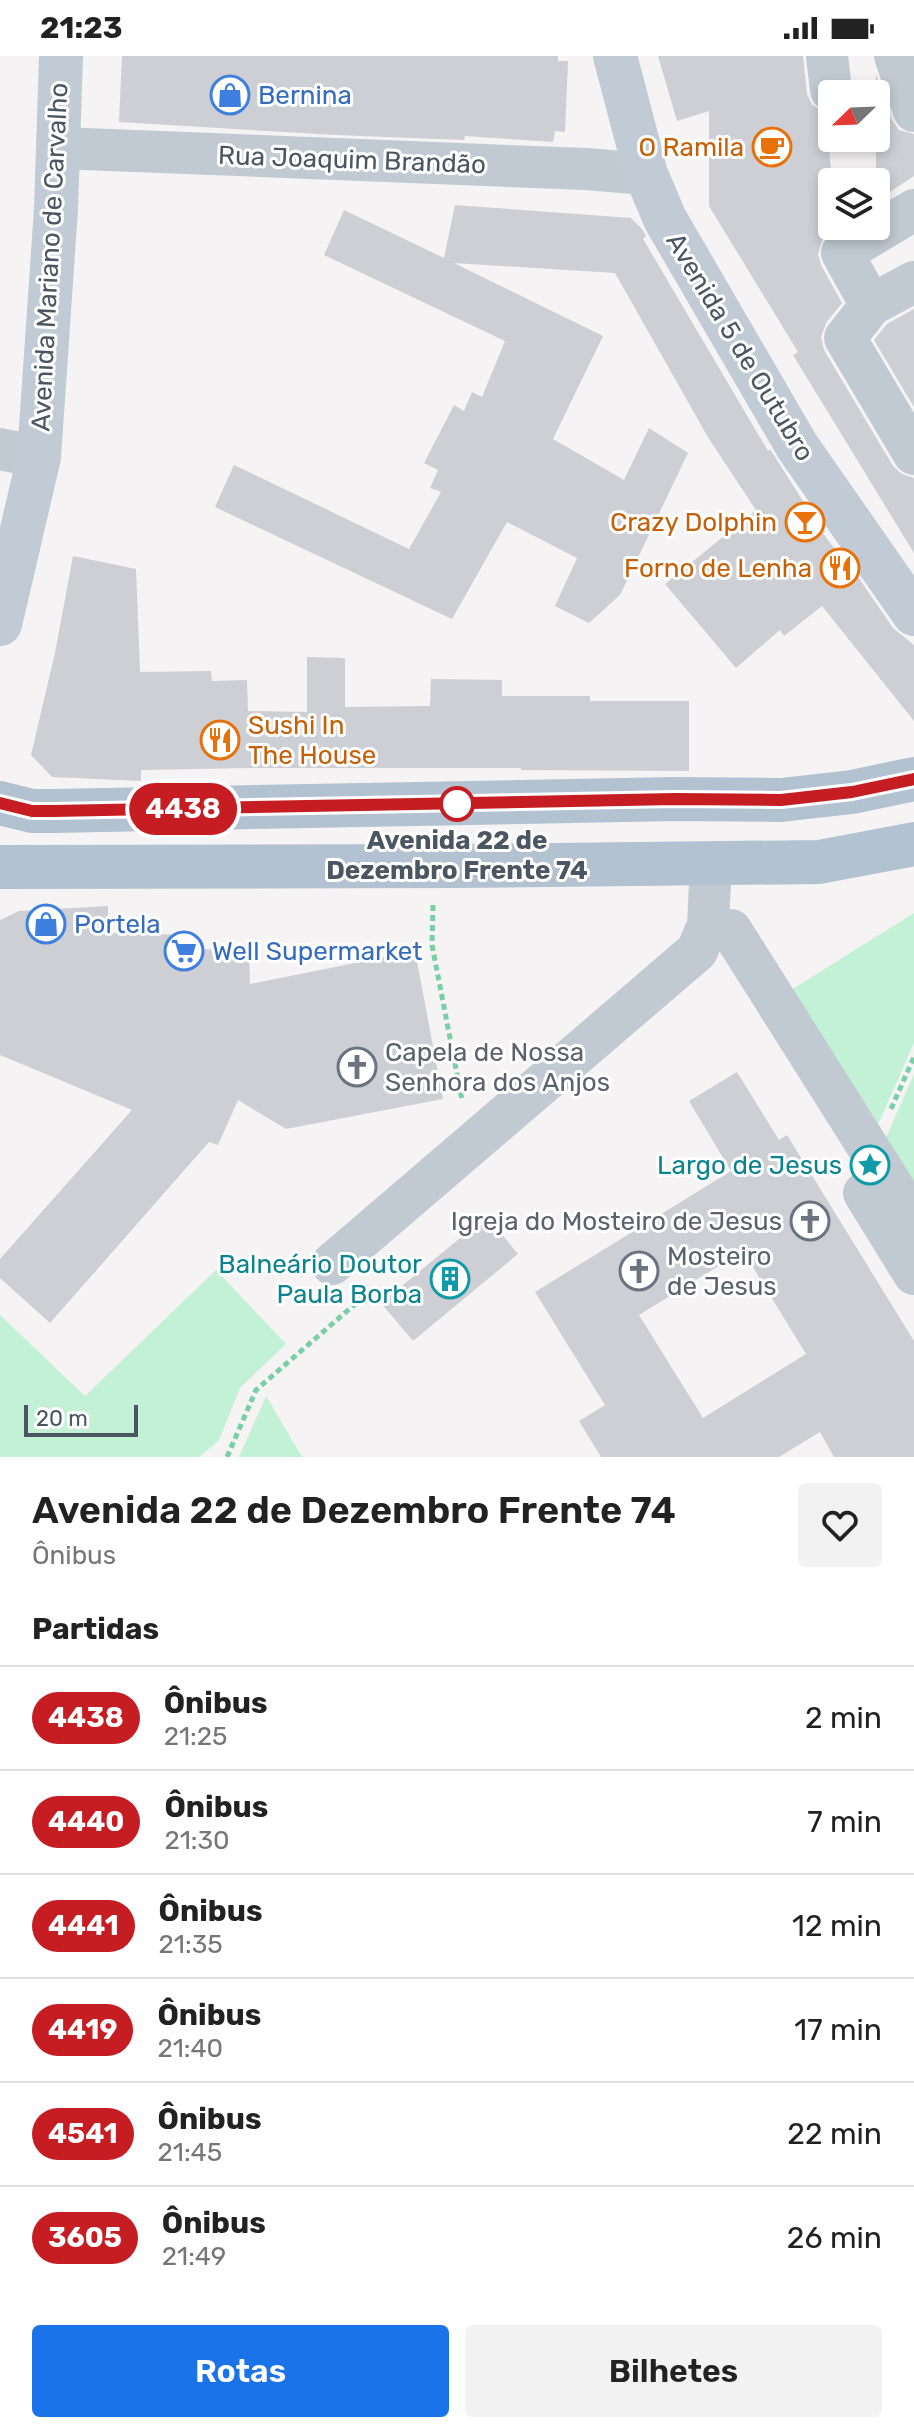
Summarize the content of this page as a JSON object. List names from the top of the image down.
{
  "streets": {
    "main road": ["Avenida Mariano de Carvalho", "Avenida 5 de Outubro"],
    "street": ["Rua Joaquim Brandão"]
  },
  "crossings": [
    ["Rua Joaquim Brandão", "Avenida Mariano de Carvalho"],
    ["Rua Joaquim Brandão", "Avenida 5 de Outubro"]
  ],
  "places": {
    "shop": ["Bernina", "Portela"],
    "cafe": ["O Ramila"],
    "bar": ["Crazy Dolphin"],
    "restaurant": ["Forno de Lenha", "Sushi In The House"],
    "other": ["Avenida 22 de Dezembro Frente 74"],
    "supermarket": ["Well Supermarket"],
    "church": ["Capela de Nossa Senhora dos Anjos", "Igreja do Mosteiro de Jesus", "Mosteiro de Jesus"],
    "place": ["Largo de Jesus"],
    "building": ["Balneário Doutor Paula Borba"]
  },
  "lines": ["bus line 4438"],
  "scale_bar": "20 m",
  "north": "bottom left",
  "page": {
    "status": "21:23",
    "on_map": "4438",
    "scale": "20 m",
    "heading": [
      ["Avenida 22 de Dezembro Frente 74", "Ônibus"],
      "Partidas"
    ],
    "list": [
      {
        "mark": "4438",
        "name": "Ônibus",
        "note": "21:25",
        "value": "2 min"
      },
      {
        "mark": "4440",
        "name": "Ônibus",
        "note": "21:30",
        "value": "7 min"
      },
      {
        "mark": "4441",
        "name": "Ônibus",
        "note": "21:35",
        "value": "12 min"
      },
      {
        "mark": "4419",
        "name": "Ônibus",
        "note": "21:40",
        "value": "17 min"
      },
      {
        "mark": "4541",
        "name": "Ônibus",
        "note": "21:45",
        "value": "22 min"
      },
      {
        "mark": "3605",
        "name": "Ônibus",
        "note": "21:49",
        "value": "26 min"
      }
    ],
    "buttons": ["Rotas", "Bilhetes"]
  }
}
